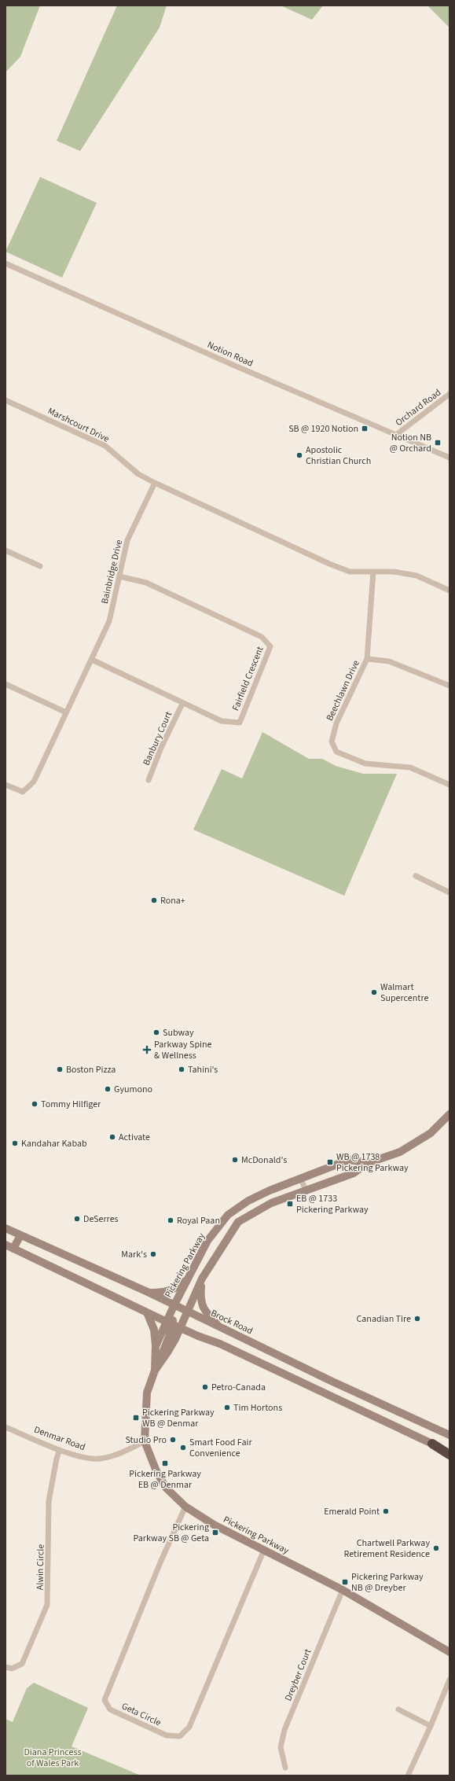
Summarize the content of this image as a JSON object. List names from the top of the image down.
{
  "streets": {
    "street": [
      "Notion Road",
      "Orchard Road",
      "Marshcourt Drive",
      "Bainbridge Drive",
      "Fairfield Crescent",
      "Beechlawn Drive",
      "Banbury Court",
      "Pickering Parkway",
      "Brock Road",
      "Denmar Road",
      "Alwin Circle",
      "Dreyber Court",
      "Geta Circle"
    ]
  },
  "crossings": [
    ["Notion Road", "Orchard Road"],
    ["Marshcourt Drive", "Bainbridge Drive"],
    ["Bainbridge Drive", "Fairfield Crescent"],
    ["Fairfield Crescent", "Banbury Court"],
    ["Pickering Parkway", "Brock Road"],
    ["Pickering Parkway", "Denmar Road"],
    ["Pickering Parkway", "Dreyber Court"],
    ["Pickering Parkway", "Geta Circle"],
    ["Denmar Road", "Alwin Circle"]
  ],
  "parks": ["Diana Princess of Wales Park"],
  "places": {
    "transit": [
      "SB @ 1920 Notion",
      "Notion NB @ Orchard",
      "WB @ 1738 Pickering Parkway",
      "EB @ 1733 Pickering Parkway",
      "Pickering Parkway WB @ Denmar",
      "Pickering Parkway EB @ Denmar",
      "Pickering Parkway SB @ Geta",
      "Pickering Parkway NB @ Dreyber"
    ],
    "other": [
      "Apostolic Christian Church",
      "Rona+",
      "Walmart Supercentre",
      "Subway",
      "Boston Pizza",
      "Tahini's",
      "Gyumono",
      "Tommy Hilfiger",
      "Activate",
      "Kandahar Kabab",
      "McDonald's",
      "DeSerres",
      "Royal Paan",
      "Mark's",
      "Canadian Tire",
      "Petro-Canada",
      "Tim Hortons",
      "Studio Pro",
      "Smart Food Fair Convenience",
      "Emerald Point",
      "Chartwell Parkway Retirement Residence"
    ],
    "health": ["Parkway Spine & Wellness"]
  }
}
